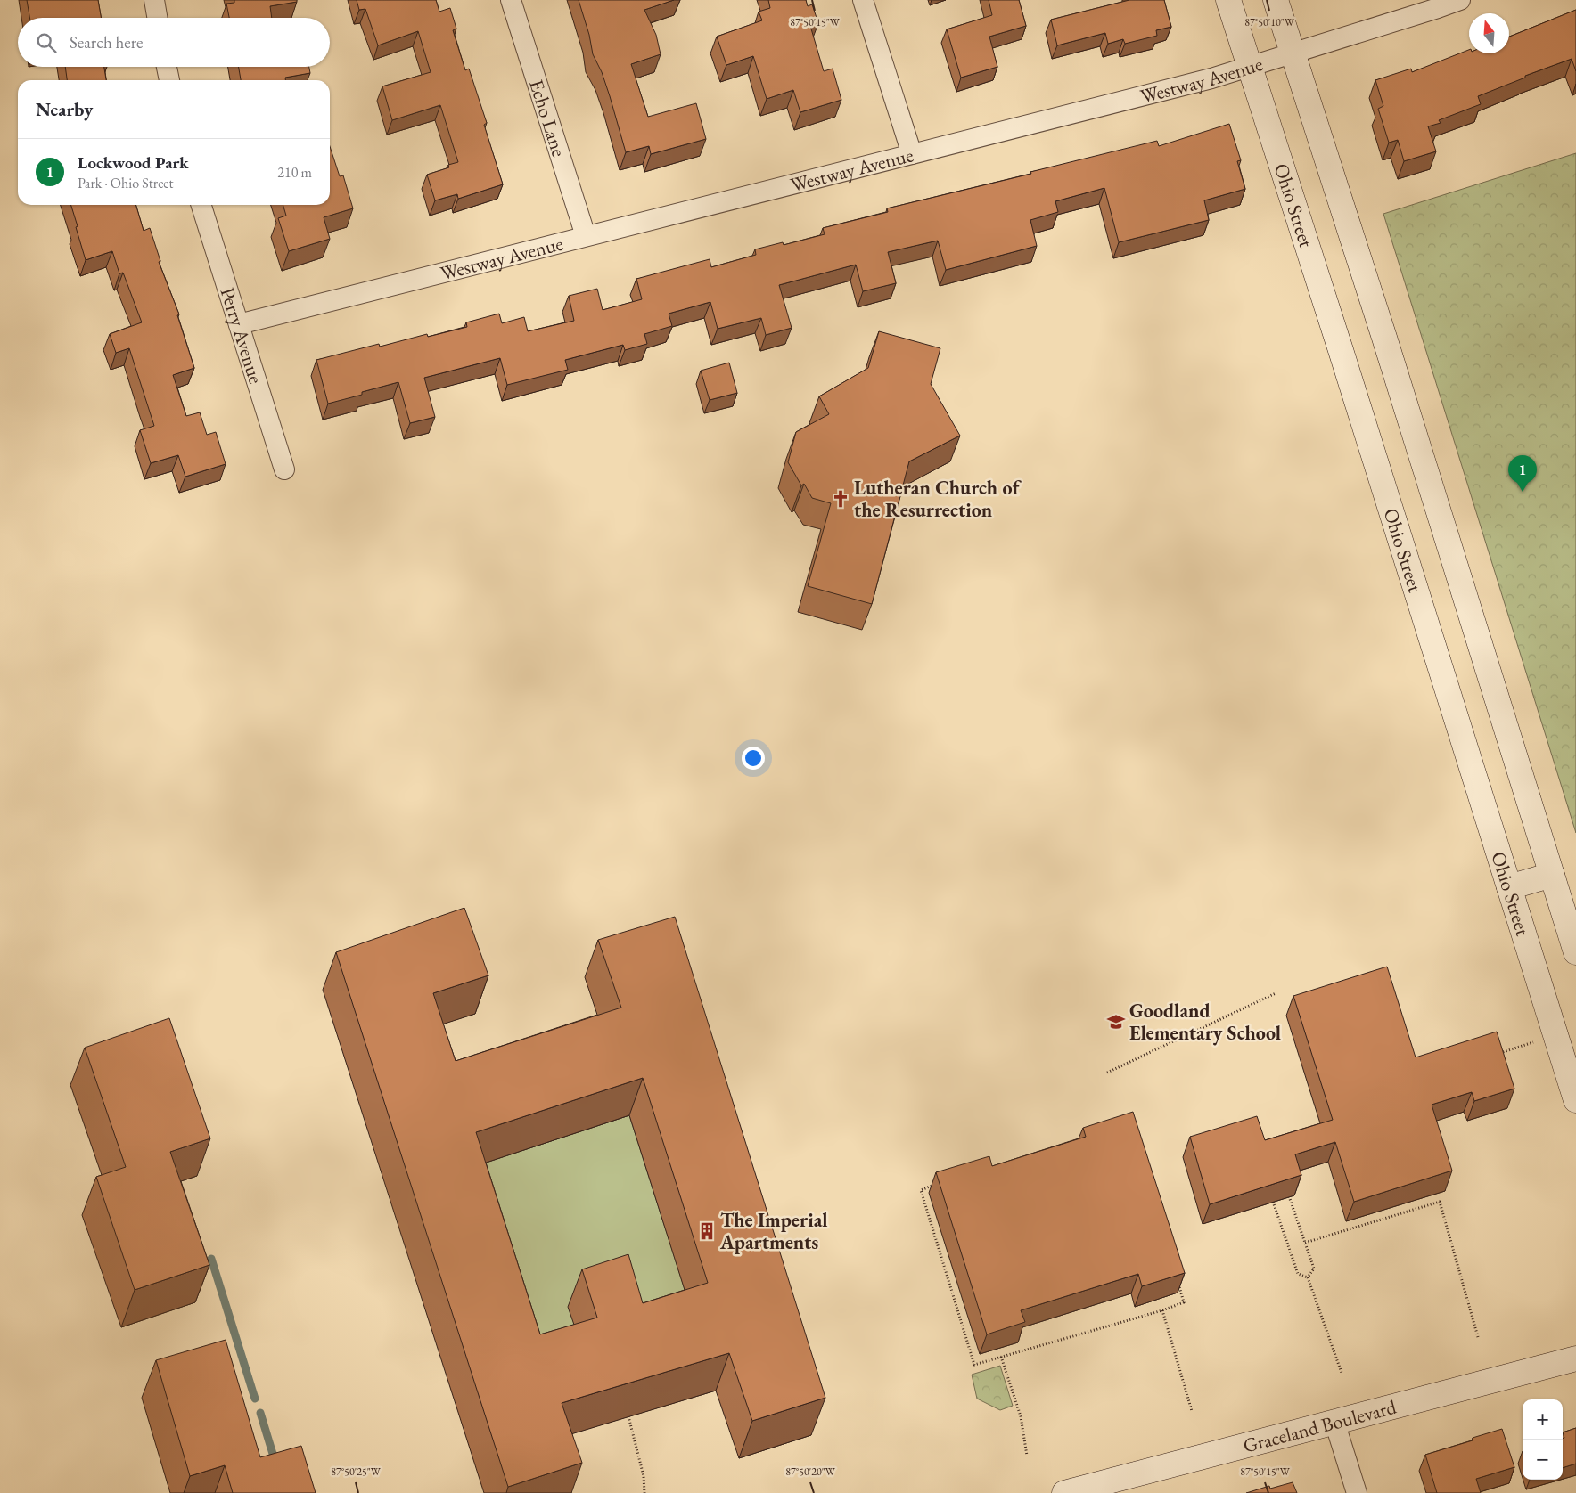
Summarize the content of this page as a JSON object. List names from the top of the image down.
{
  "streets": {
    "street": [
      "Westway Avenue",
      "Echo Lane",
      "Ohio Street",
      "Perry Avenue",
      "Graceland Boulevard"
    ]
  },
  "crossings": [
    ["Westway Avenue", "Echo Lane"],
    ["Westway Avenue", "Ohio Street"],
    ["Westway Avenue", "Perry Avenue"]
  ],
  "places": {
    "church": ["Lutheran Church of the Resurrection"],
    "school or university": ["Goodland Elementary School"],
    "building": ["The Imperial Apartments"]
  },
  "north": "top",
  "page": {
    "search": "Search here",
    "heading": "Nearby",
    "list": [
      {
        "mark": "1",
        "name": "Lockwood Park",
        "note": "Park · Ohio Street",
        "value": "210 m"
      }
    ],
    "pins": "1",
    "map_buttons": ["+", "−"]
  },
  "coordinates": [
    "87°50'15\"W",
    "87°50'10\"W",
    "87°50'25\"W",
    "87°50'20\"W"
  ]
}
